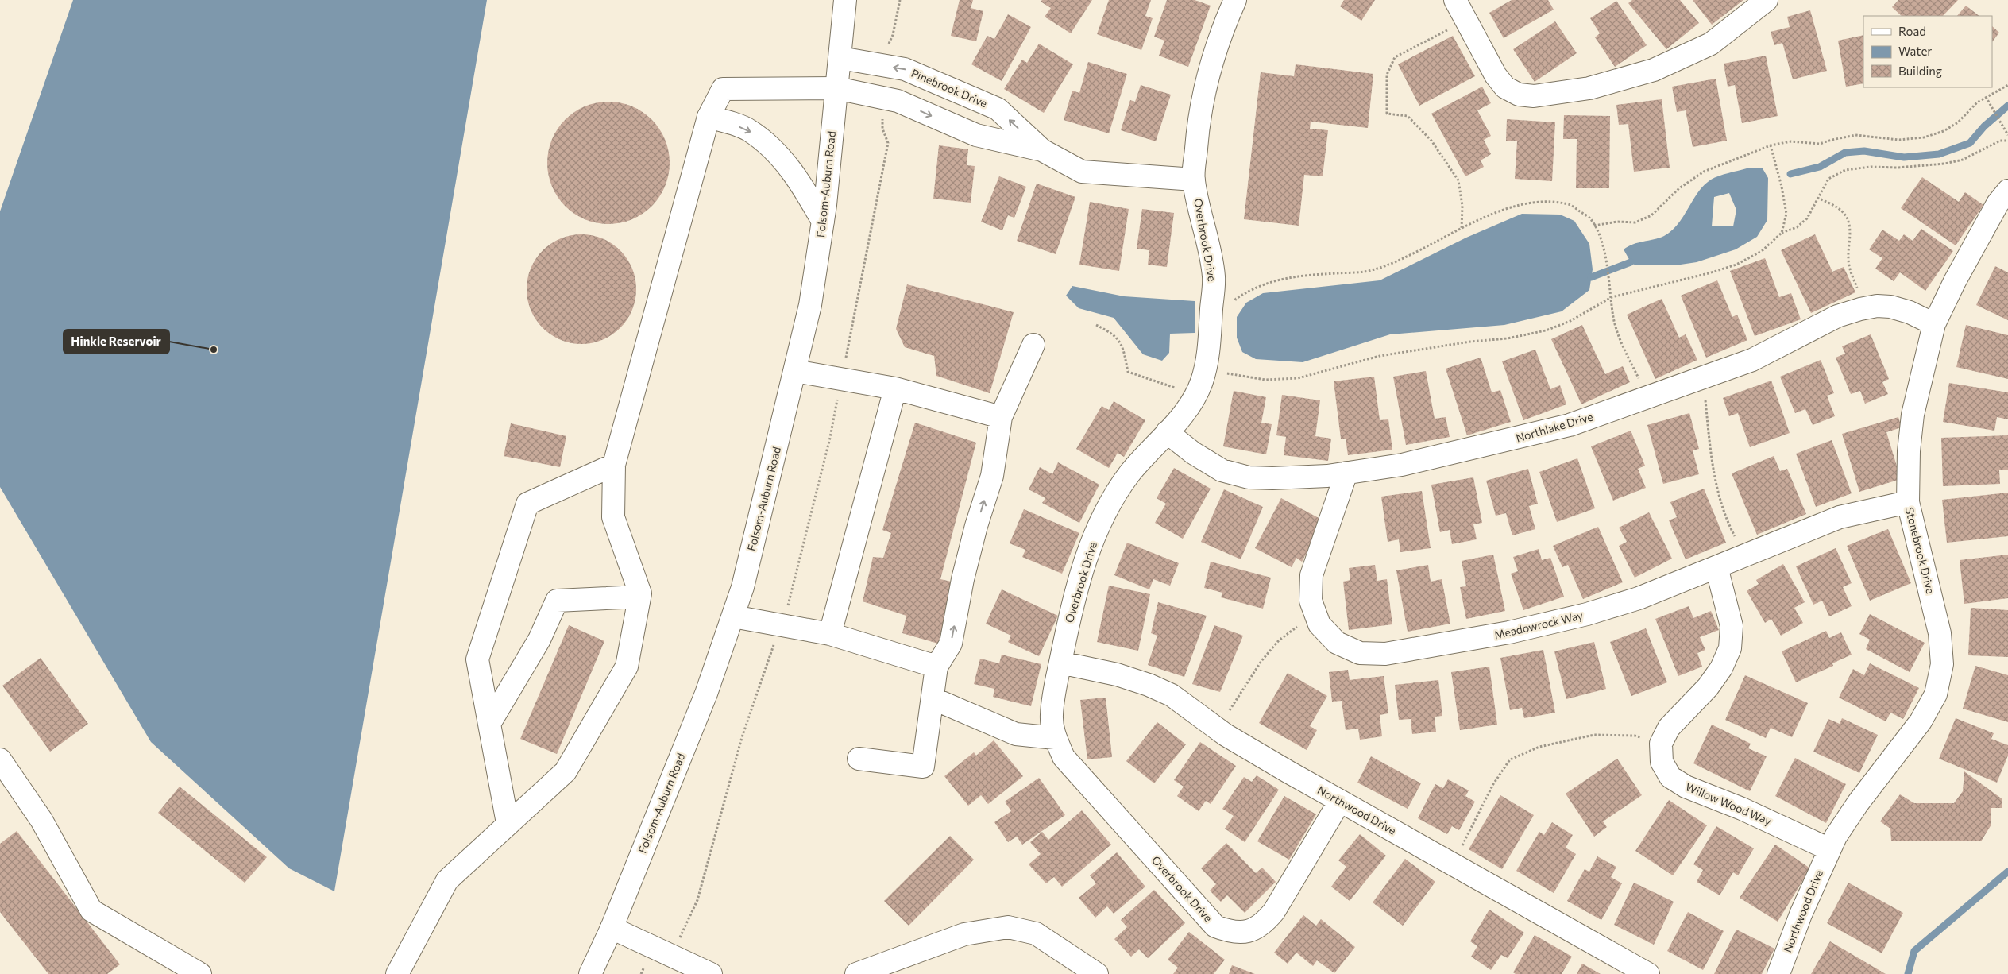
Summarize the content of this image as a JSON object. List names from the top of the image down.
{
  "streets": {
    "street": [
      "Pinebrook Drive",
      "Folsom-Auburn Road",
      "Overbrook Drive",
      "Northlake Drive",
      "Stonebrook Drive",
      "Meadowrock Way",
      "Willow Wood Way",
      "Northwood Drive"
    ]
  },
  "crossings": [
    ["Pinebrook Drive", "Folsom-Auburn Road"],
    ["Pinebrook Drive", "Overbrook Drive"],
    ["Overbrook Drive", "Northlake Drive"],
    ["Overbrook Drive", "Northwood Drive"],
    ["Northlake Drive", "Stonebrook Drive"],
    ["Northlake Drive", "Meadowrock Way"],
    ["Stonebrook Drive", "Meadowrock Way"],
    ["Stonebrook Drive", "Willow Wood Way"],
    ["Stonebrook Drive", "Northwood Drive"],
    ["Willow Wood Way", "Northwood Drive"]
  ],
  "places": ["Hinkle Reservoir"],
  "legend": ["Road", "Water", "Building"]
}
